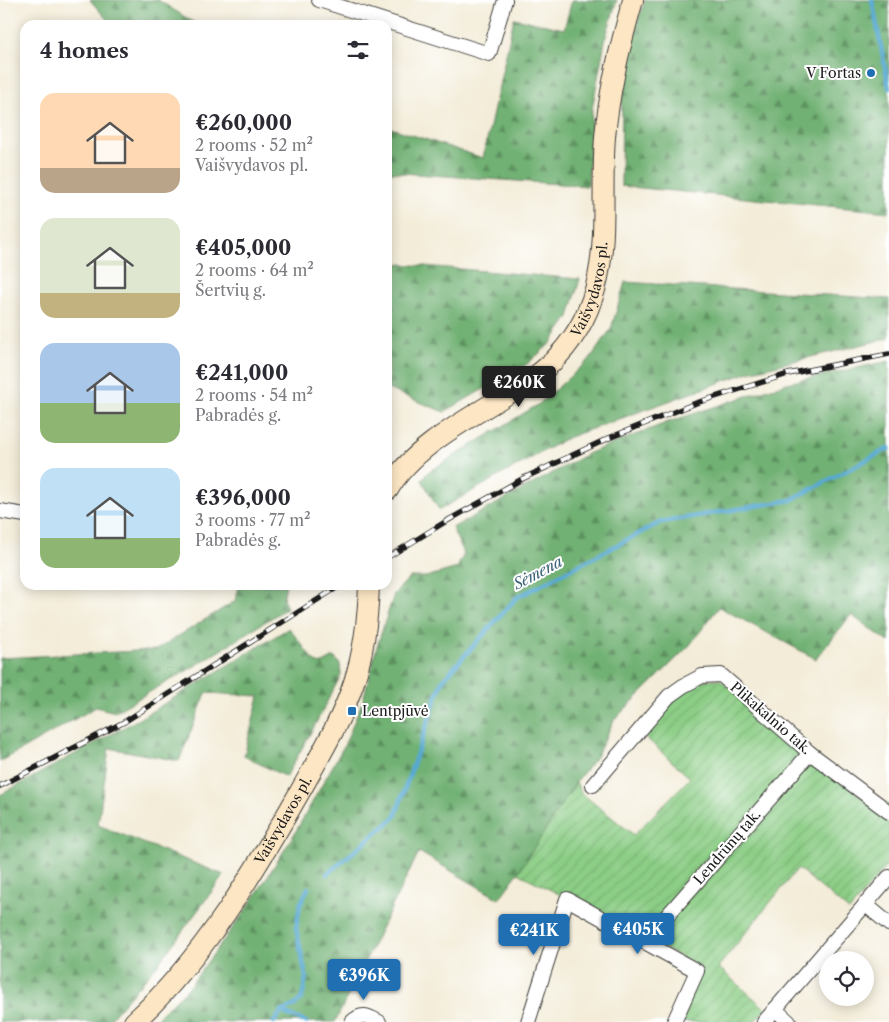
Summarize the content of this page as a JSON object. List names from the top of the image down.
{
  "streets": {
    "main road": ["Vaišvydavos pl."],
    "street": ["Plikakalnio tak.", "Lendrūnų tak."]
  },
  "crossings": [
    ["Plikakalnio tak.", "Lendrūnų tak."]
  ],
  "water": ["Sėmena"],
  "places": {
    "other": ["V Fortas"],
    "transit": ["Lentpjūvė"]
  },
  "page": {
    "heading": "4 homes",
    "list": [
      {
        "name": "€260,000",
        "note": "2 rooms · 52 m² · Vaišvydavos pl."
      },
      {
        "name": "€405,000",
        "note": "2 rooms · 64 m² · Šertvių g."
      },
      {
        "name": "€241,000",
        "note": "2 rooms · 54 m² · Pabradės g."
      },
      {
        "name": "€396,000",
        "note": "3 rooms · 77 m² · Pabradės g."
      }
    ],
    "price": [
      "€260K",
      "€405K",
      "€241K",
      "€396K"
    ]
  }
}
